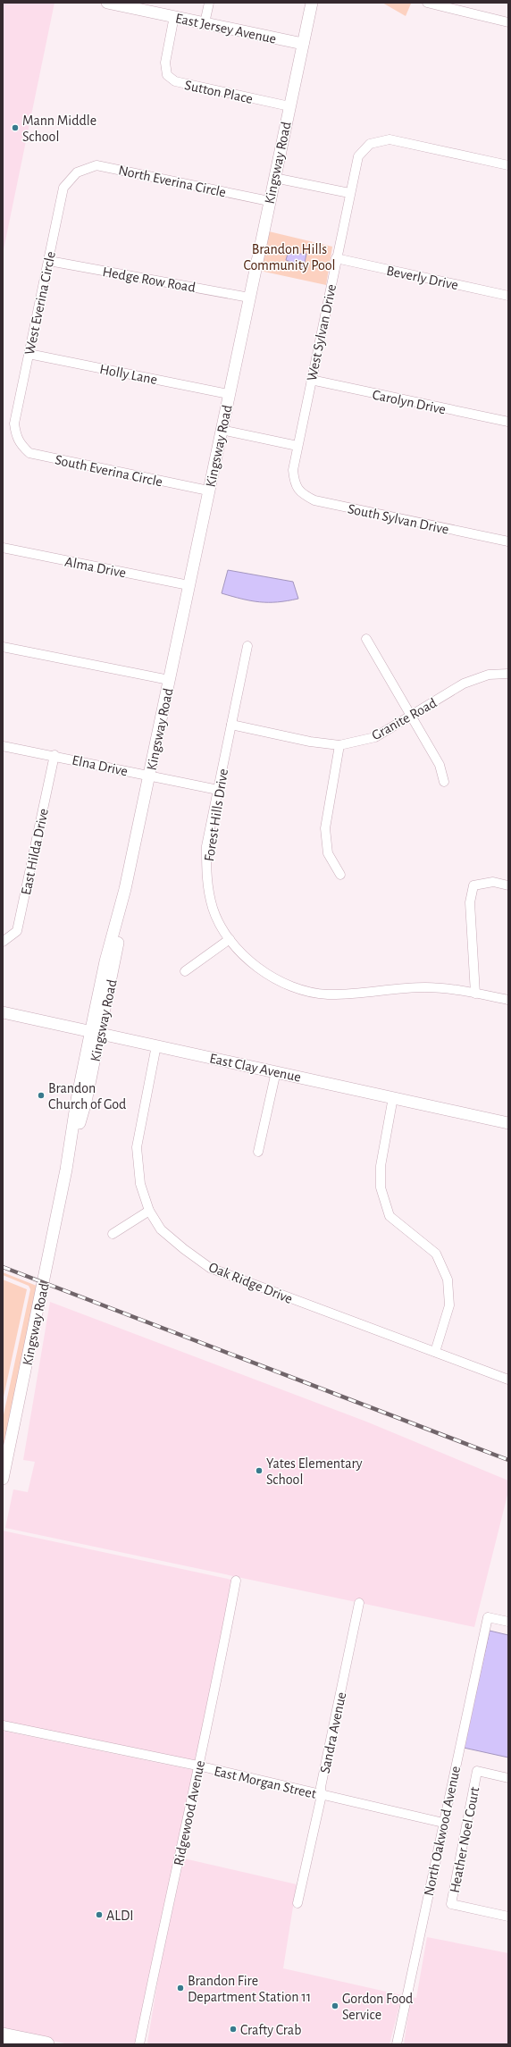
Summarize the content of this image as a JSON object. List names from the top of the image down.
{
  "streets": {
    "street": [
      "East Jersey Avenue",
      "Sutton Place",
      "Kingsway Road",
      "North Everina Circle",
      "Beverly Drive",
      "Hedge Row Road",
      "West Everina Circle",
      "West Sylvan Drive",
      "Holly Lane",
      "Carolyn Drive",
      "South Everina Circle",
      "South Sylvan Drive",
      "Alma Drive",
      "Granite Road",
      "Elna Drive",
      "Forest Hills Drive",
      "East Hilda Drive",
      "East Clay Avenue",
      "Oak Ridge Drive",
      "Sandra Avenue",
      "East Morgan Street",
      "Ridgewood Avenue",
      "North Oakwood Avenue",
      "Heather Noel Court"
    ]
  },
  "crossings": [
    ["East Jersey Avenue", "Sutton Place"],
    ["East Jersey Avenue", "Kingsway Road"],
    ["Sutton Place", "Kingsway Road"],
    ["Kingsway Road", "North Everina Circle"],
    ["Kingsway Road", "Hedge Row Road"],
    ["Kingsway Road", "Holly Lane"],
    ["Kingsway Road", "South Everina Circle"],
    ["Kingsway Road", "Alma Drive"],
    ["Kingsway Road", "Elna Drive"],
    ["Kingsway Road", "East Clay Avenue"],
    ["North Everina Circle", "West Everina Circle"],
    ["Beverly Drive", "West Sylvan Drive"],
    ["Hedge Row Road", "West Everina Circle"],
    ["West Everina Circle", "Holly Lane"],
    ["West Everina Circle", "South Everina Circle"],
    ["West Sylvan Drive", "Carolyn Drive"],
    ["West Sylvan Drive", "South Sylvan Drive"],
    ["Granite Road", "Forest Hills Drive"],
    ["Elna Drive", "Forest Hills Drive"],
    ["Elna Drive", "East Hilda Drive"],
    ["East Clay Avenue", "Oak Ridge Drive"],
    ["Sandra Avenue", "East Morgan Street"],
    ["East Morgan Street", "Ridgewood Avenue"],
    ["East Morgan Street", "North Oakwood Avenue"]
  ],
  "parks": ["Brandon Hills Community Pool"],
  "places": [
    "Mann Middle School",
    "Brandon Church of God",
    "Yates Elementary School",
    "ALDI",
    "Brandon Fire Department Station 11",
    "Gordon Food Service",
    "Crafty Crab"
  ]
}
